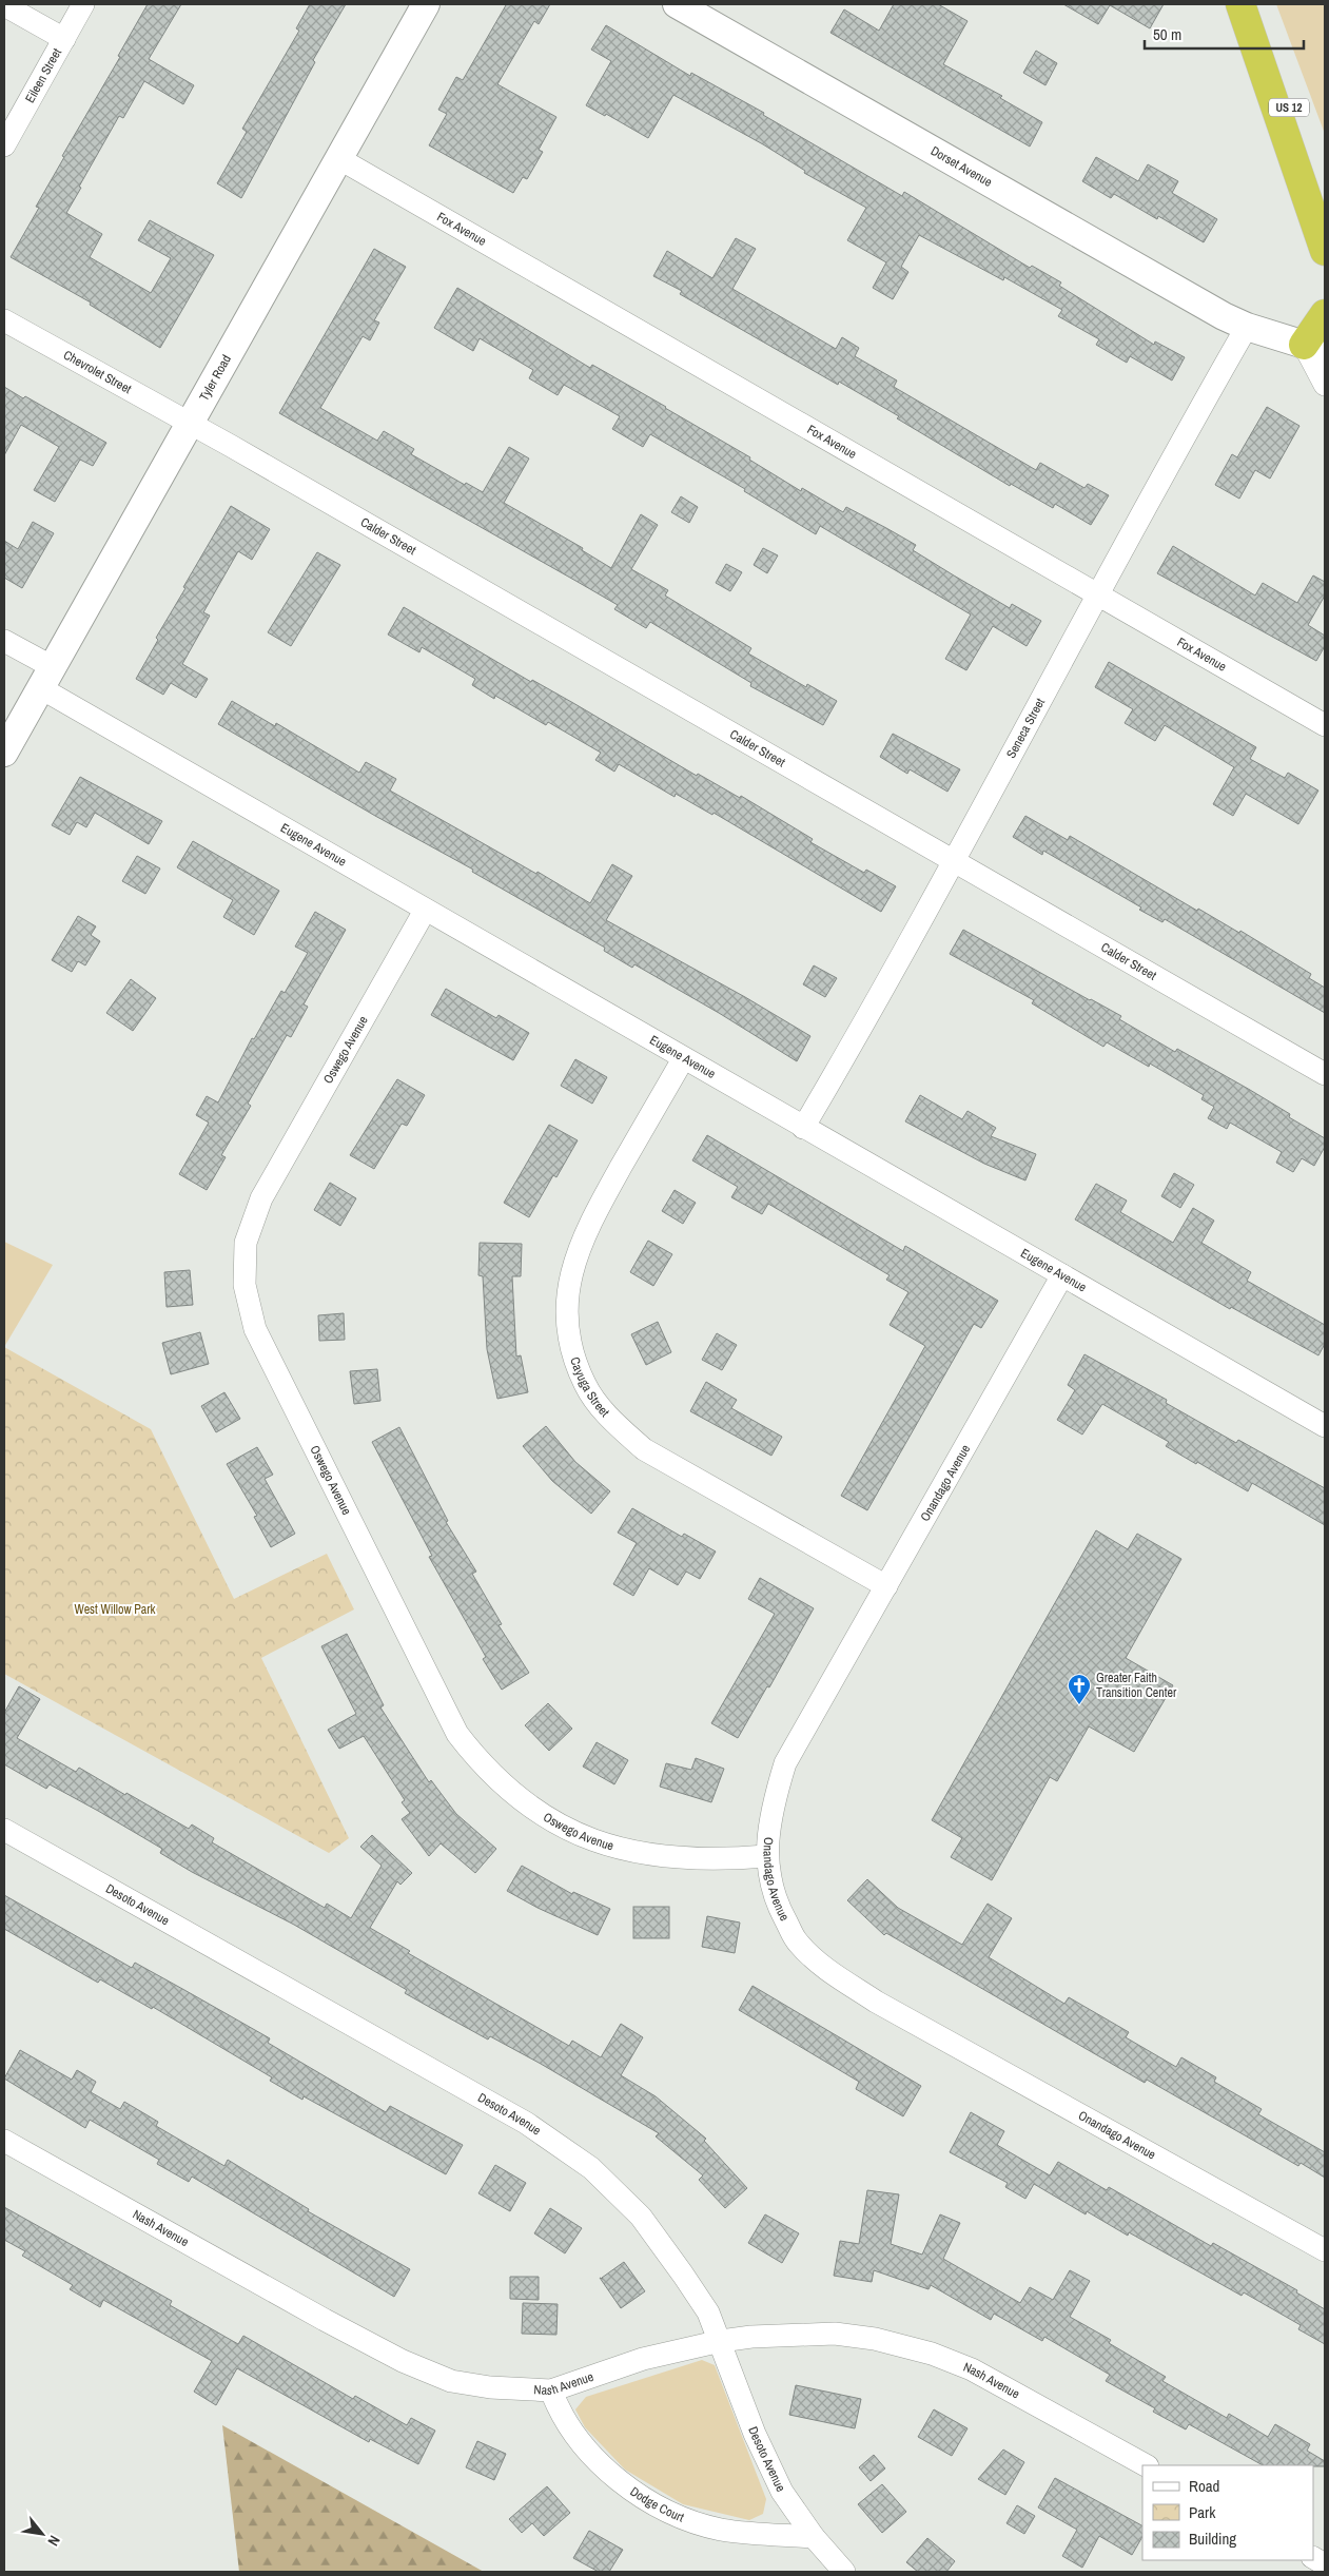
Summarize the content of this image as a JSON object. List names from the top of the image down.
{
  "streets": {
    "highway": ["US 12"],
    "street": [
      "Eileen Street",
      "Dorset Avenue",
      "Fox Avenue",
      "Chevrolet Street",
      "Tyler Road",
      "Calder Street",
      "Seneca Street",
      "Eugene Avenue",
      "Oswego Avenue",
      "Cayuga Street",
      "Onandago Avenue",
      "Desoto Avenue",
      "Nash Avenue",
      "Dodge Court"
    ]
  },
  "crossings": [
    ["Dorset Avenue", "Seneca Street"],
    ["Fox Avenue", "Tyler Road"],
    ["Fox Avenue", "Seneca Street"],
    ["Chevrolet Street", "Tyler Road"],
    ["Chevrolet Street", "Calder Street"],
    ["Tyler Road", "Calder Street"],
    ["Tyler Road", "Eugene Avenue"],
    ["Calder Street", "Seneca Street"],
    ["Seneca Street", "Eugene Avenue"],
    ["Eugene Avenue", "Oswego Avenue"],
    ["Eugene Avenue", "Cayuga Street"],
    ["Eugene Avenue", "Onandago Avenue"],
    ["Oswego Avenue", "Onandago Avenue"],
    ["Cayuga Street", "Onandago Avenue"],
    ["Desoto Avenue", "Nash Avenue"],
    ["Desoto Avenue", "Dodge Court"],
    ["Nash Avenue", "Dodge Court"]
  ],
  "parks": ["West Willow Park"],
  "places": {
    "church": ["Greater Faith Transition Center"]
  },
  "legend": ["Road", "Park", "Building"],
  "scale_bar": "50 m",
  "north": "bottom right"
}
